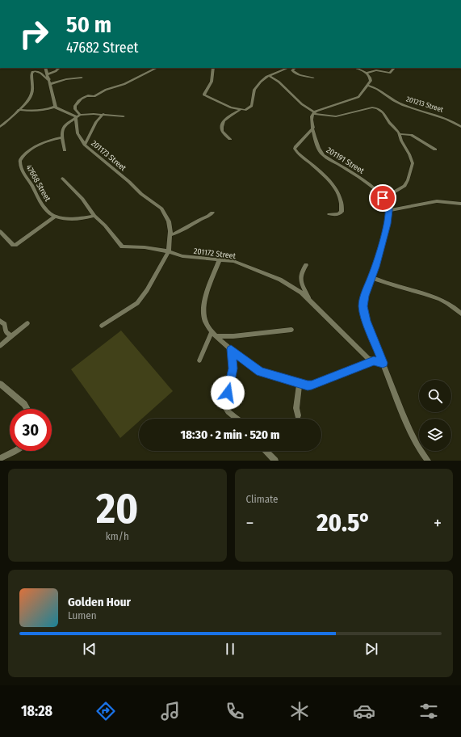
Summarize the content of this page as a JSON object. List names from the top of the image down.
{
  "streets": {
    "street": [
      "201213 Street",
      "201173 Street",
      "201191 Street",
      "47668 Street",
      "201172 Street"
    ]
  },
  "crossings": [
    ["201173 Street", "201172 Street"]
  ],
  "page": {
    "turn": ["50 m", "47682 Street"],
    "limit": "30",
    "trip": "18:30 · 2 min · 520 m",
    "tile": [
      ["20", "km/h"],
      "Climate"
    ],
    "heat": ["−", "20.5°", "+"],
    "song": ["Golden Hour", "Lumen"],
    "tabs": "18:28"
  }
}
